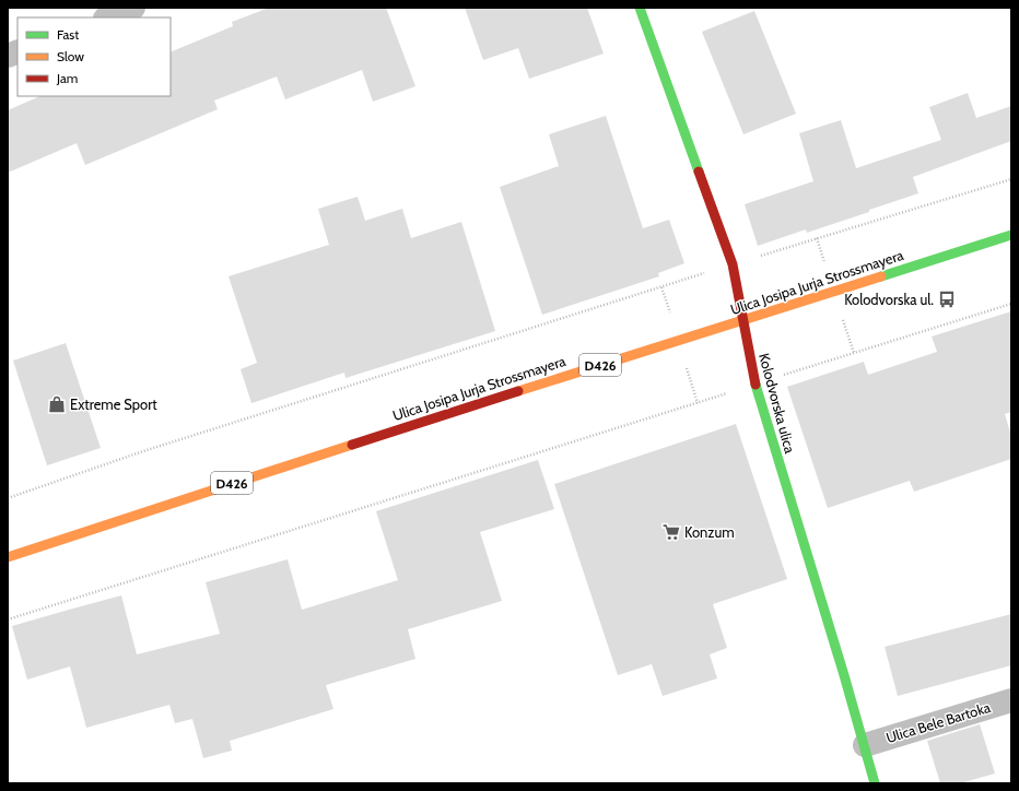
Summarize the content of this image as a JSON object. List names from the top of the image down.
{
  "streets": {
    "main road": ["Ulica Josipa Jurja Strossmayera", "D426", "Kolodvorska ulica"],
    "street": ["Ulica Bele Bartoka"]
  },
  "crossings": [
    ["Ulica Josipa Jurja Strossmayera", "Kolodvorska ulica"],
    ["Kolodvorska ulica", "Ulica Bele Bartoka"]
  ],
  "places": {
    "bus stop": ["Kolodvorska ul."],
    "shop": ["Extreme Sport"],
    "supermarket": ["Konzum"]
  },
  "legend": ["Fast", "Slow", "Jam"]
}
